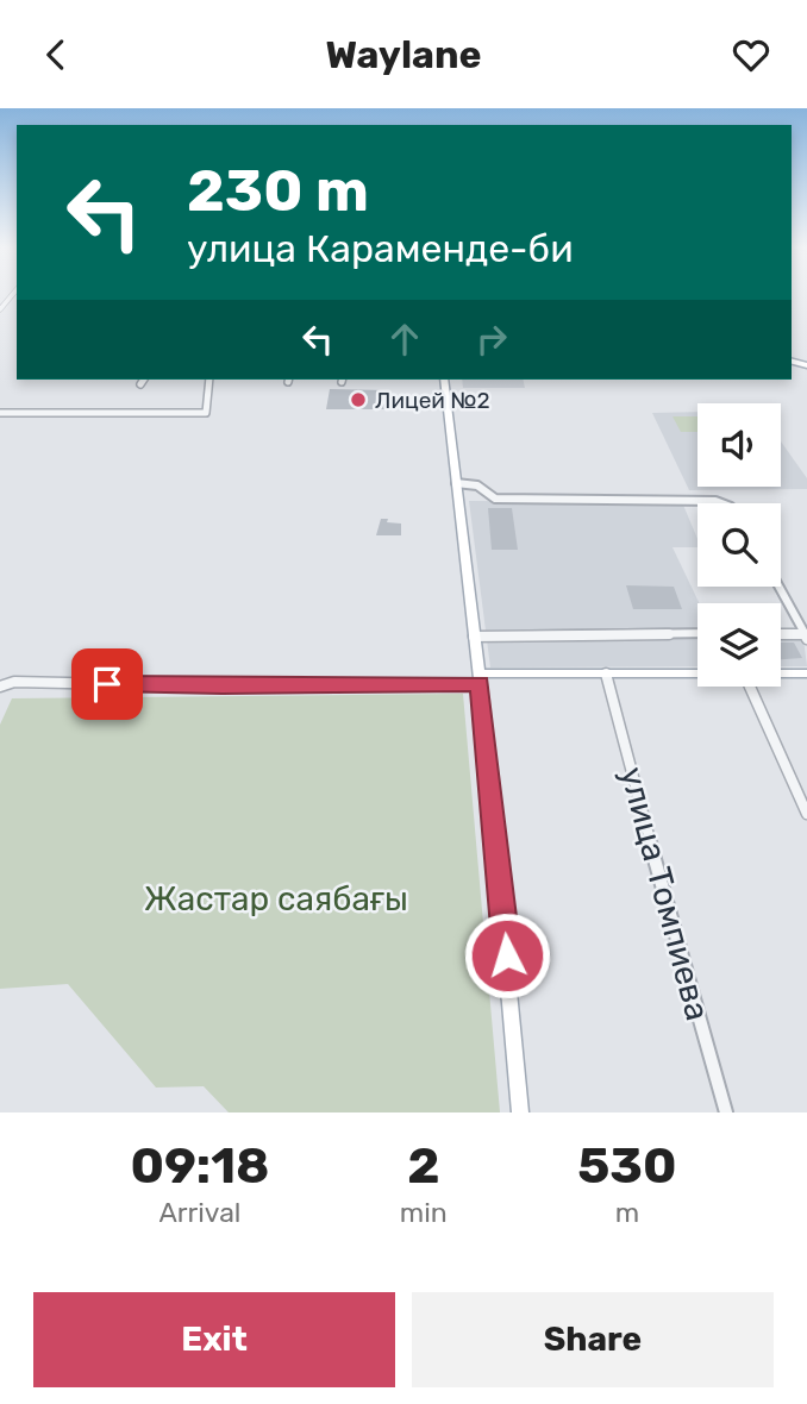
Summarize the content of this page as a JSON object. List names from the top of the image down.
{
  "streets": {
    "street": ["улица Томпиева"]
  },
  "parks": ["Жастар саябағы"],
  "places": ["Лицей №2"],
  "page": {
    "header": "Waylane",
    "turn": ["230 m", "улица Караменде-би"],
    "eta": [
      "09:18",
      "Arrival",
      "2",
      "min",
      "530",
      "m"
    ],
    "buttons": ["Exit", "Share"]
  }
}
